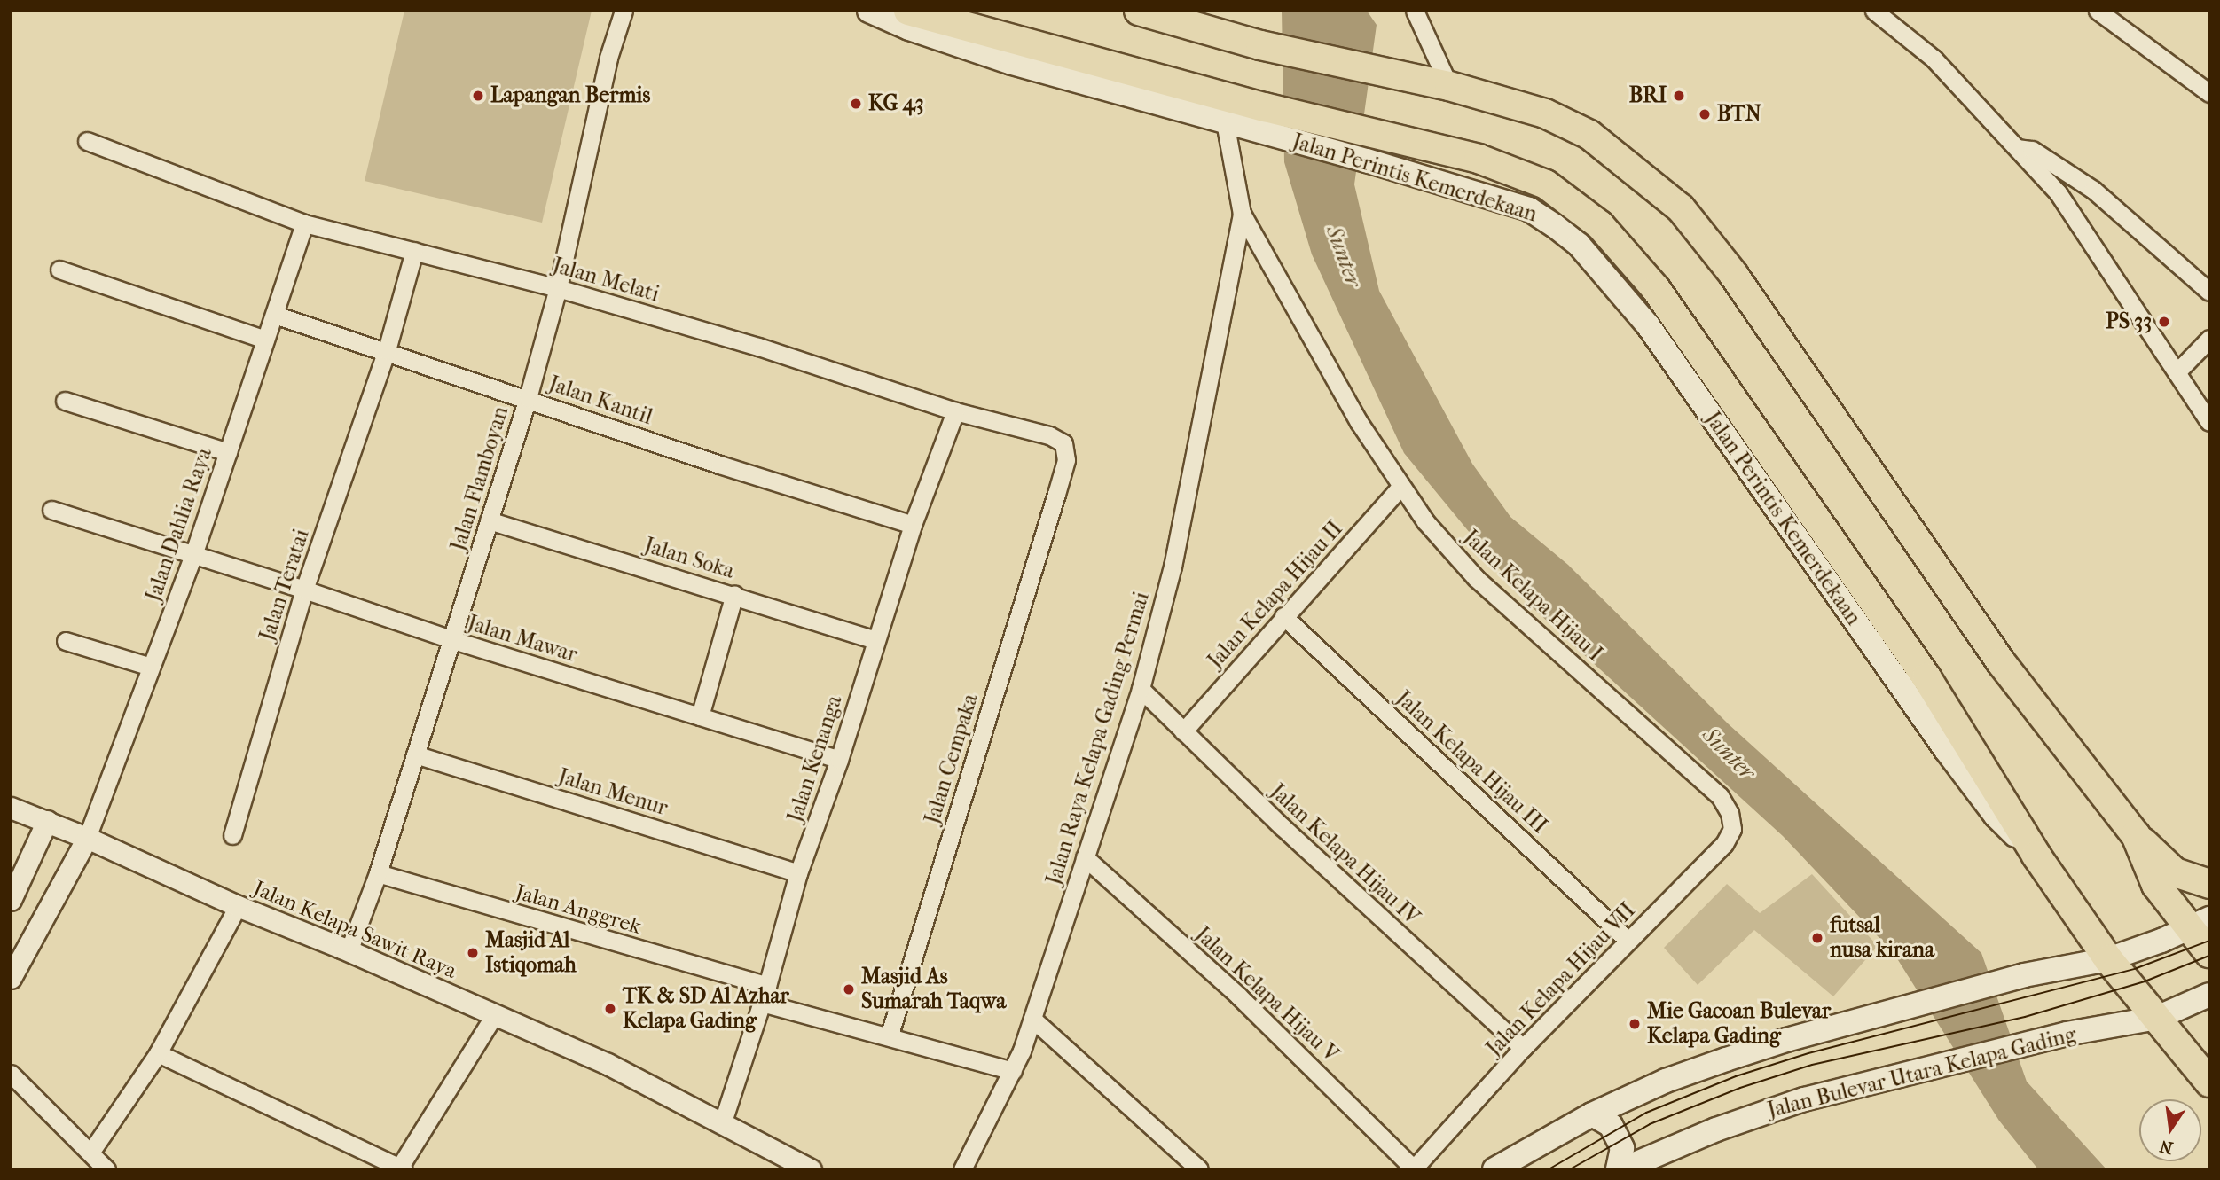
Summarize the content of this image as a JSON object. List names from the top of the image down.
{
  "streets": {
    "highway": ["Jalan Perintis Kemerdekaan"],
    "main road": ["Jalan Bulevar Utara Kelapa Gading"],
    "street": [
      "Jalan Melati",
      "Jalan Kantil",
      "Jalan Flamboyan",
      "Jalan Dahlia Raya",
      "Jalan Soka",
      "Jalan Teratai",
      "Jalan Kelapa Hijau II",
      "Jalan Kelapa Hijau I",
      "Jalan Mawar",
      "Jalan Raya Kelapa Gading Permai",
      "Jalan Kenanga",
      "Jalan Cempaka",
      "Jalan Kelapa Hijau III",
      "Jalan Menur",
      "Jalan Kelapa Hijau IV",
      "Jalan Anggrek",
      "Jalan Kelapa Sawit Raya",
      "Jalan Kelapa Hijau VII",
      "Jalan Kelapa Hijau V"
    ]
  },
  "crossings": [
    ["Jalan Perintis Kemerdekaan", "Jalan Raya Kelapa Gading Permai"],
    ["Jalan Perintis Kemerdekaan", "Jalan Bulevar Utara Kelapa Gading"],
    ["Jalan Melati", "Jalan Flamboyan"],
    ["Jalan Melati", "Jalan Dahlia Raya"],
    ["Jalan Melati", "Jalan Teratai"],
    ["Jalan Melati", "Jalan Kenanga"],
    ["Jalan Melati", "Jalan Cempaka"],
    ["Jalan Kantil", "Jalan Flamboyan"],
    ["Jalan Kantil", "Jalan Dahlia Raya"],
    ["Jalan Kantil", "Jalan Teratai"],
    ["Jalan Kantil", "Jalan Kenanga"],
    ["Jalan Flamboyan", "Jalan Soka"],
    ["Jalan Flamboyan", "Jalan Mawar"],
    ["Jalan Flamboyan", "Jalan Menur"],
    ["Jalan Flamboyan", "Jalan Anggrek"],
    ["Jalan Flamboyan", "Jalan Kelapa Sawit Raya"],
    ["Jalan Dahlia Raya", "Jalan Mawar"],
    ["Jalan Dahlia Raya", "Jalan Kelapa Sawit Raya"],
    ["Jalan Soka", "Jalan Kenanga"],
    ["Jalan Teratai", "Jalan Mawar"],
    ["Jalan Kelapa Hijau II", "Jalan Kelapa Hijau I"],
    ["Jalan Kelapa Hijau II", "Jalan Kelapa Hijau III"],
    ["Jalan Kelapa Hijau II", "Jalan Kelapa Hijau IV"],
    ["Jalan Kelapa Hijau I", "Jalan Raya Kelapa Gading Permai"],
    ["Jalan Kelapa Hijau I", "Jalan Kelapa Hijau VII"],
    ["Jalan Mawar", "Jalan Kenanga"],
    ["Jalan Raya Kelapa Gading Permai", "Jalan Kelapa Hijau IV"],
    ["Jalan Raya Kelapa Gading Permai", "Jalan Kelapa Hijau V"],
    ["Jalan Kenanga", "Jalan Menur"],
    ["Jalan Kenanga", "Jalan Anggrek"],
    ["Jalan Kenanga", "Jalan Kelapa Sawit Raya"],
    ["Jalan Kelapa Hijau III", "Jalan Kelapa Hijau VII"],
    ["Jalan Kelapa Hijau IV", "Jalan Kelapa Hijau VII"],
    ["Jalan Kelapa Hijau VII", "Jalan Kelapa Hijau V"]
  ],
  "water": ["Sunter"],
  "places": [
    "Lapangan Bermis",
    "BRI",
    "KG 43",
    "BTN",
    "PS 33",
    "futsal nusa kirana",
    "Masjid Al Istiqomah",
    "Masjid As Sumarah Taqwa",
    "TK & SD Al Azhar Kelapa Gading",
    "Mie Gacoan Bulevar Kelapa Gading"
  ],
  "north": "bottom"
}
